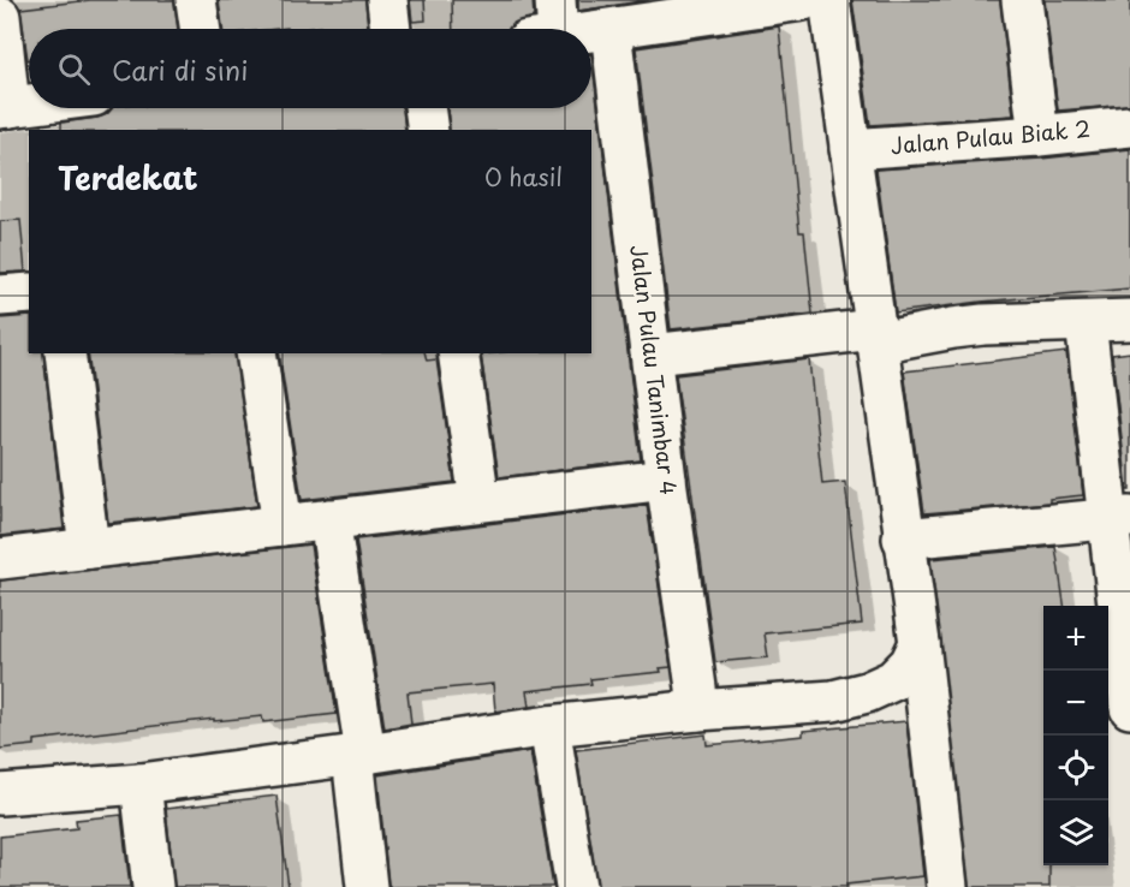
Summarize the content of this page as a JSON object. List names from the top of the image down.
{
  "streets": {
    "street": ["Jalan Pulau Biak 2", "Jalan Pulau Tanimbar 4"]
  },
  "page": {
    "search": "Cari di sini",
    "heading": ["Terdekat", "0 hasil"],
    "map_buttons": ["+", "−"]
  }
}
